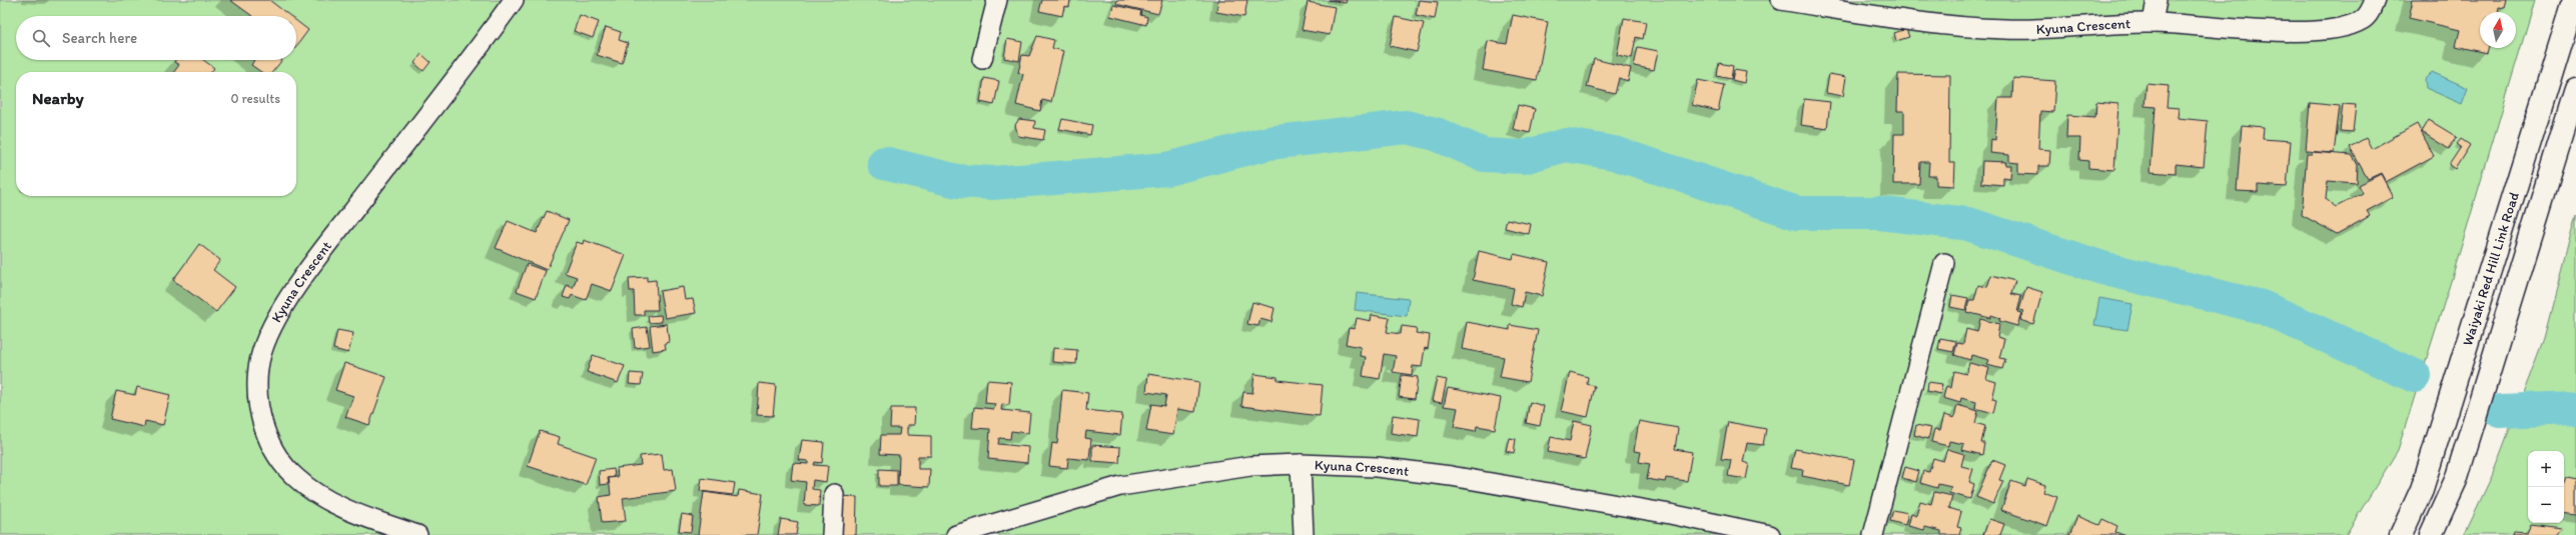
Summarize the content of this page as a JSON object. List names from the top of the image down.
{
  "streets": {
    "main road": ["Waiyaki Red Hill Link Road"],
    "street": ["Kyuna Crescent"]
  },
  "north": "top",
  "page": {
    "search": "Search here",
    "heading": ["Nearby", "0 results"],
    "map_buttons": ["+", "−"]
  }
}
